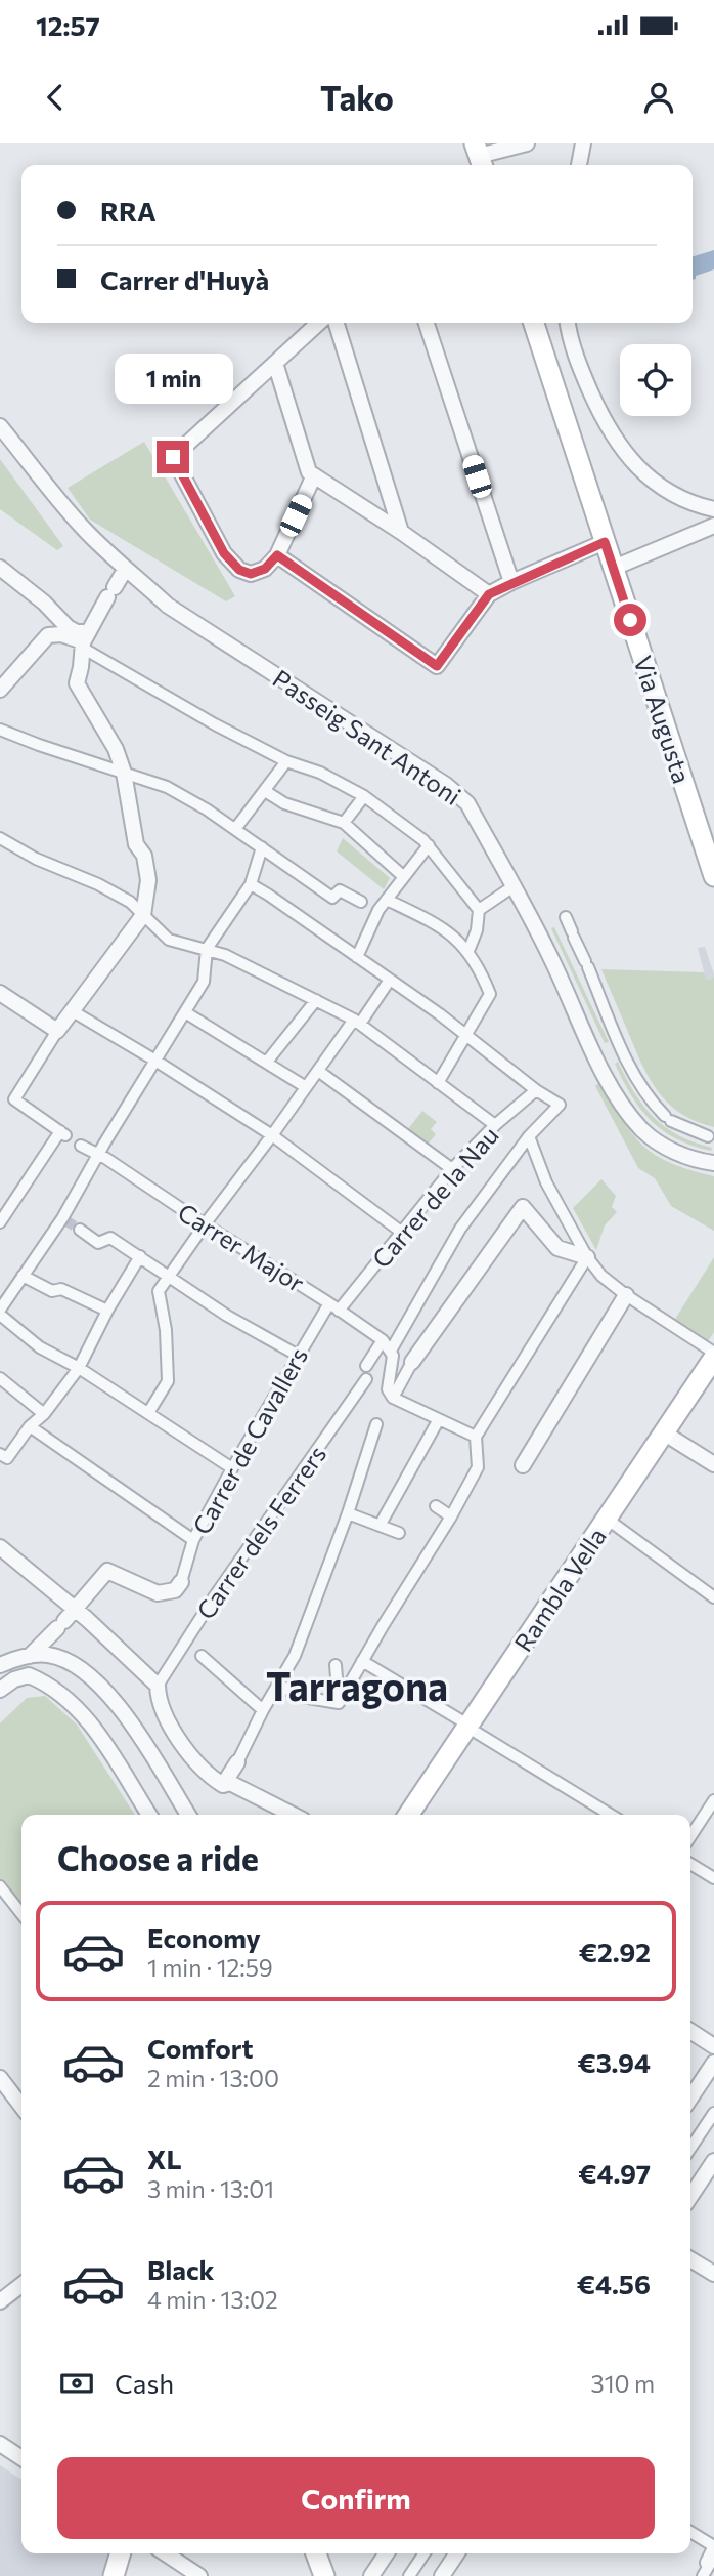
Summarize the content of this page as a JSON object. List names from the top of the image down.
{
  "streets": {
    "main road": ["Via Augusta", "Rambla Vella"],
    "street": [
      "Passeig Sant Antoni",
      "Carrer de la Nau",
      "Carrer Major",
      "Carrer de Cavallers",
      "Carrer dels Ferrers"
    ]
  },
  "crossings": [
    ["Carrer de la Nau", "Carrer Major"],
    ["Carrer de la Nau", "Carrer de Cavallers"],
    ["Carrer Major", "Carrer de Cavallers"]
  ],
  "districts": ["Tarragona"],
  "page": {
    "status": "12:57",
    "header": "Tako",
    "banner": ["RRA", "Carrer d'Huyà"],
    "bubble": "1 min",
    "heading": "Choose a ride",
    "list": [
      {
        "name": "Economy",
        "note": "1 min · 12:59",
        "value": "€2.92"
      },
      {
        "name": "Comfort",
        "note": "2 min · 13:00",
        "value": "€3.94"
      },
      {
        "name": "XL",
        "note": "3 min · 13:01",
        "value": "€4.97"
      },
      {
        "name": "Black",
        "note": "4 min · 13:02",
        "value": "€4.56"
      }
    ],
    "pay": ["Cash", "310 m"],
    "buttons": "Confirm"
  }
}
